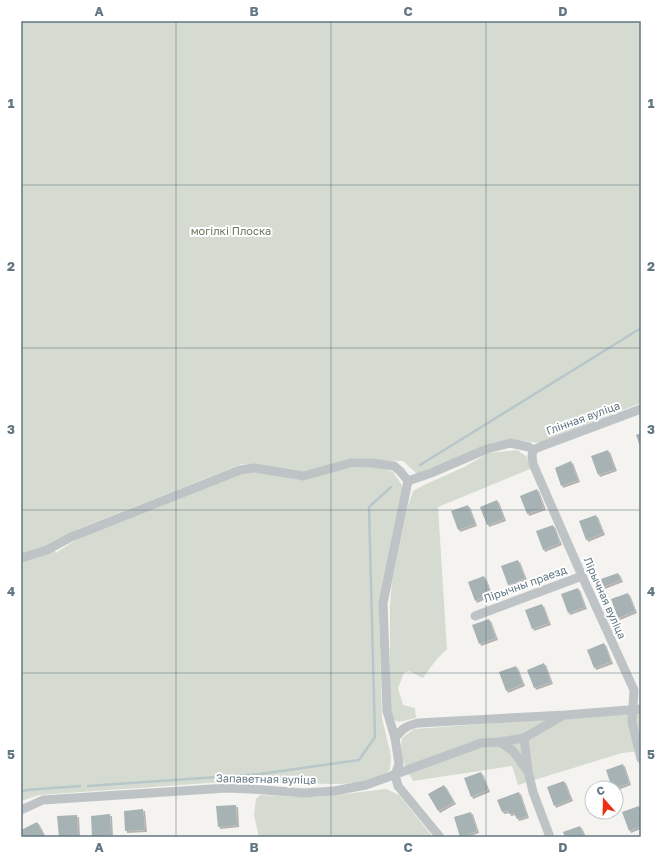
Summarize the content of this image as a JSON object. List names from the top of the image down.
{
  "streets": {
    "street": [
      "Глінная вуліца",
      "Лірычны праезд",
      "Лірычная вуліца",
      "Запаветная вуліца"
    ]
  },
  "crossings": [
    ["Глінная вуліца", "Лірычная вуліца"],
    ["Лірычны праезд", "Лірычная вуліца"]
  ],
  "parks": ["могілкі Плоска"],
  "north": "top",
  "grid": {
    "columns": [
      "A",
      "B",
      "C",
      "D"
    ],
    "rows": [
      "1",
      "2",
      "3",
      "4",
      "5"
    ]
  }
}
